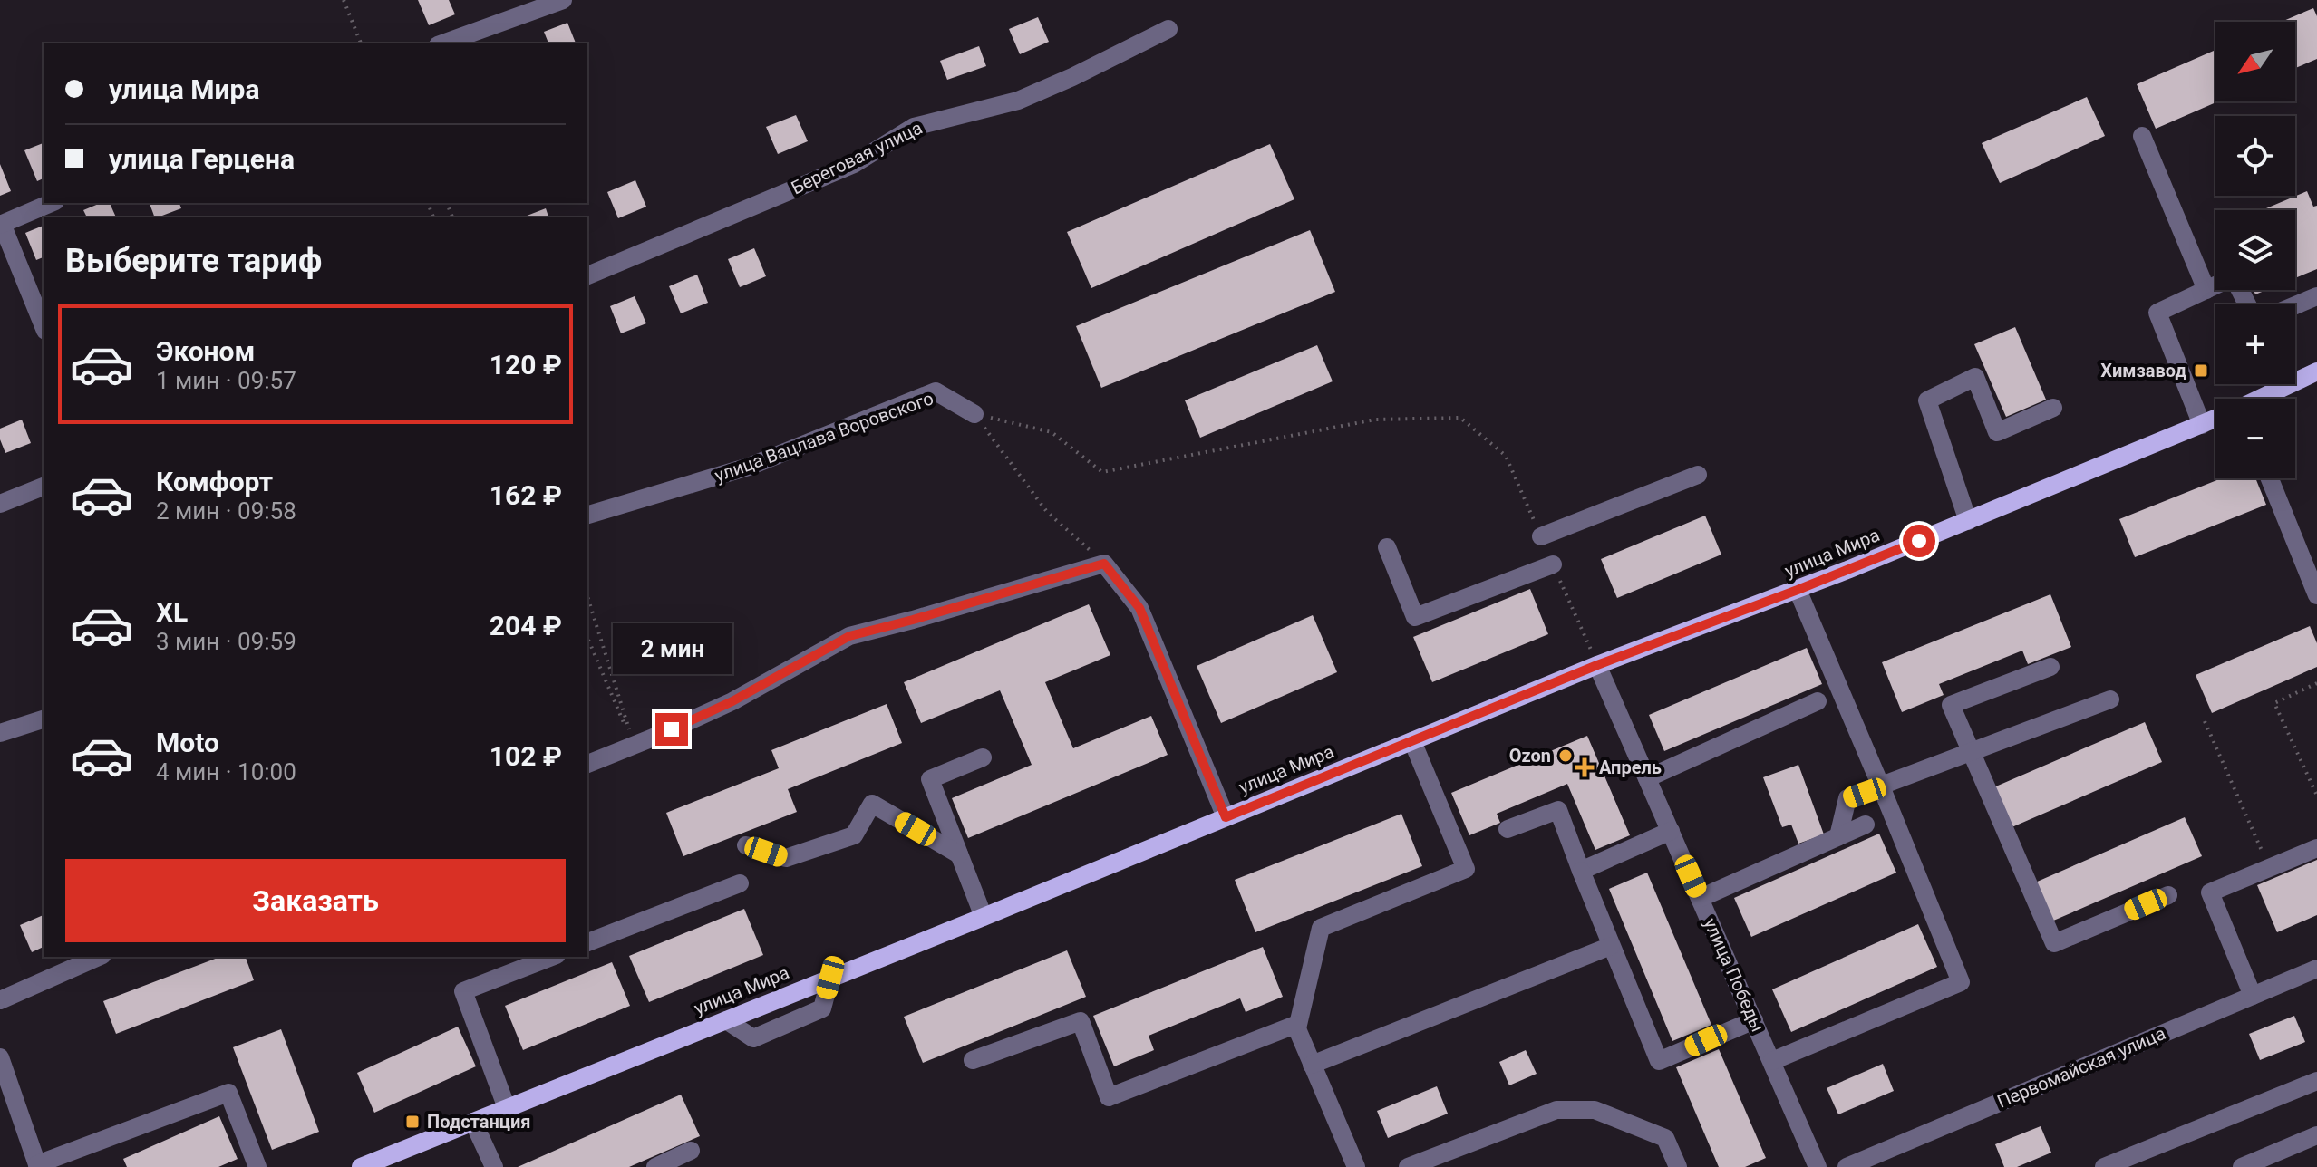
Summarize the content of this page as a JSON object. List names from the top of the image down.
{
  "streets": {
    "main road": ["улица Мира"],
    "street": [
      "Береговая улица",
      "улица Вацлава Воровского",
      "улица Победы",
      "Первомайская улица"
    ]
  },
  "crossings": [
    ["улица Мира", "улица Победы"]
  ],
  "places": {
    "transit": ["Химзавод", "Подстанция"],
    "other": ["Ozon"],
    "health": ["Апрель"]
  },
  "north": "bottom left",
  "page": {
    "map_buttons": ["+", "−"],
    "banner": ["улица Мира", "улица Герцена"],
    "heading": "Выберите тариф",
    "list": [
      {
        "name": "Эконом",
        "note": "1 мин · 09:57",
        "value": "120 ₽"
      },
      {
        "name": "Комфорт",
        "note": "2 мин · 09:58",
        "value": "162 ₽"
      },
      {
        "name": "XL",
        "note": "3 мин · 09:59",
        "value": "204 ₽"
      },
      {
        "name": "Moto",
        "note": "4 мин · 10:00",
        "value": "102 ₽"
      }
    ],
    "bubble": "2 мин",
    "buttons": "Заказать"
  }
}
